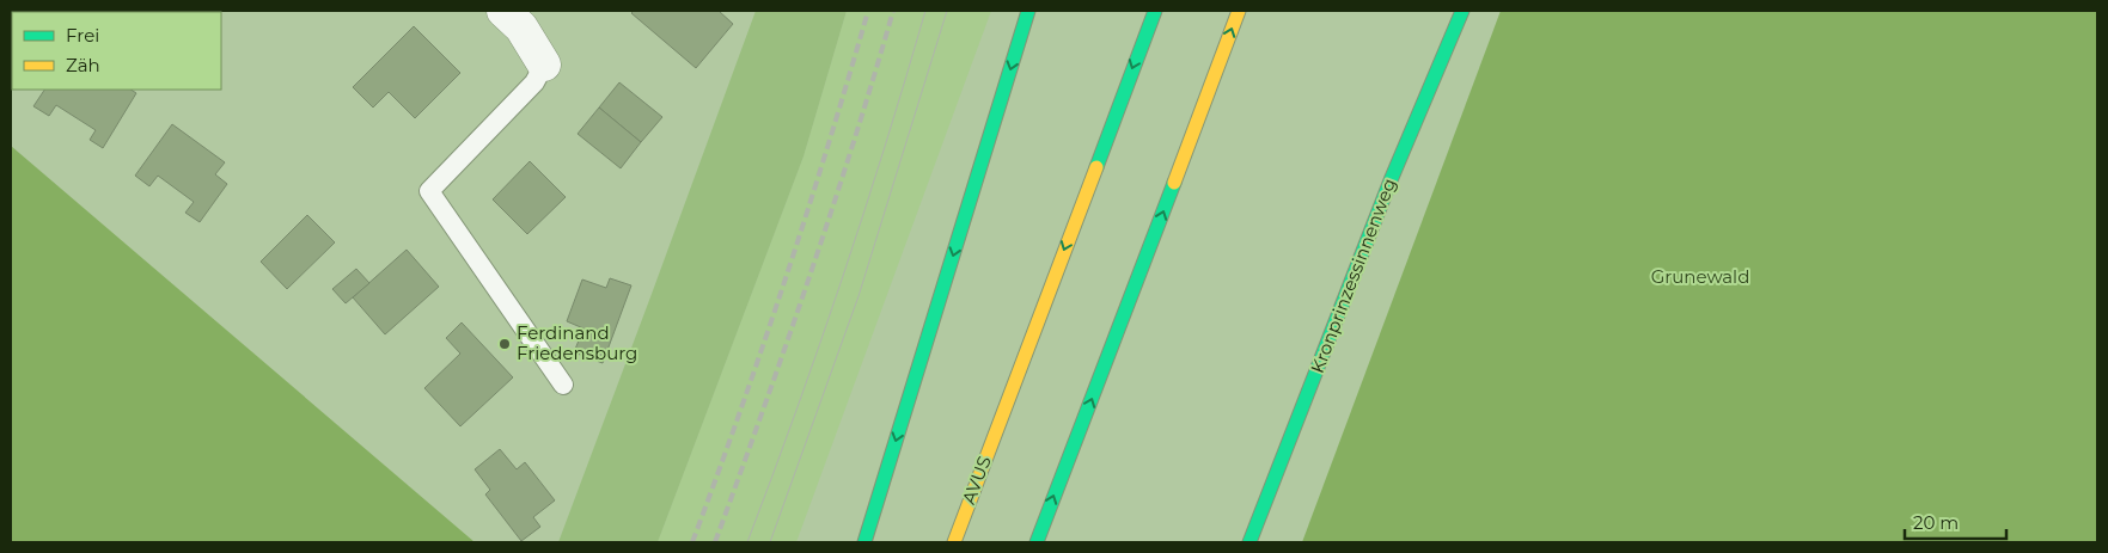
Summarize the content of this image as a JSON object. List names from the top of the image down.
{
  "streets": {
    "main road": ["Kronprinzessinnenweg", "AVUS"]
  },
  "parks": ["Grunewald"],
  "places": ["Ferdinand Friedensburg"],
  "legend": ["Frei", "Zäh"],
  "scale_bar": "20 m"
}
